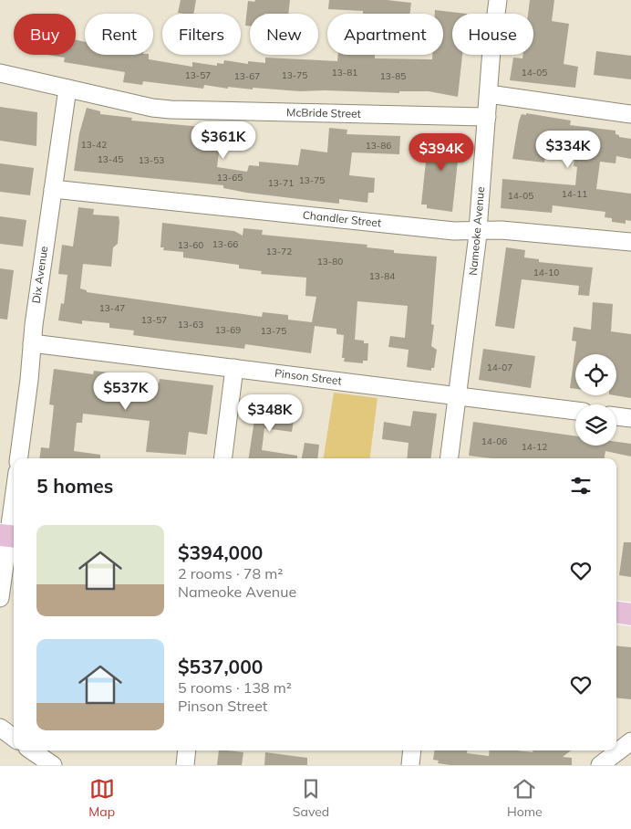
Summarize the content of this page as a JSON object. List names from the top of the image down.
{
  "streets": {
    "street": [
      "McBride Street",
      "Chandler Street",
      "Nameoke Avenue",
      "Dix Avenue",
      "Pinson Street"
    ]
  },
  "crossings": [
    ["McBride Street", "Nameoke Avenue"],
    ["McBride Street", "Dix Avenue"],
    ["Chandler Street", "Nameoke Avenue"],
    ["Chandler Street", "Dix Avenue"],
    ["Nameoke Avenue", "Pinson Street"],
    ["Dix Avenue", "Pinson Street"]
  ],
  "house_numbers": [
    "13-81",
    "14-05",
    "13-57",
    "13-75",
    "13-67",
    "13-85",
    "13-42",
    "13-86",
    "13-45",
    "13-53",
    "13-65",
    "13-75",
    "13-71",
    "14-11",
    "14-05",
    "13-66",
    "13-60",
    "13-72",
    "13-80",
    "14-10",
    "13-84",
    "13-47",
    "13-57",
    "13-63",
    "13-69",
    "13-75",
    "14-07",
    "14-06",
    "14-12"
  ],
  "page": {
    "chip": [
      "Buy",
      "Rent",
      "Filters",
      "New",
      "Apartment",
      "House"
    ],
    "price": [
      "$361K",
      "$334K",
      "$394K",
      "$537K",
      "$348K"
    ],
    "heading": "5 homes",
    "list": [
      {
        "name": "$394,000",
        "note": "2 rooms · 78 m² · Nameoke Avenue"
      },
      {
        "name": "$537,000",
        "note": "5 rooms · 138 m² · Pinson Street"
      }
    ],
    "tabs": ["Map", "Saved", "Home"]
  }
}
